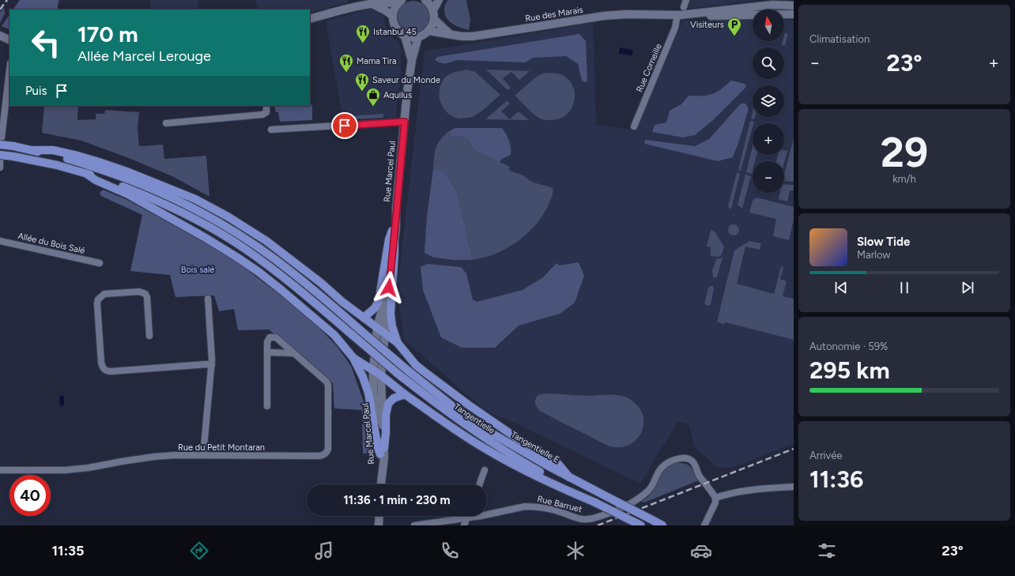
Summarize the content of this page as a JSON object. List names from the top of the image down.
{
  "streets": {
    "main road": ["Tangentielle", "Tangentielle E"],
    "street": [
      "Rue des Marais",
      "Rue Corneille",
      "Rue Marcel Paul",
      "Allée du Bois Salé",
      "Rue du Petit Montaran",
      "Rue Barruet"
    ]
  },
  "crossings": [
    ["Rue des Marais", "Rue Corneille"]
  ],
  "parks": ["Bois salé"],
  "places": {
    "parking": ["Visiteurs"],
    "restaurant": ["Istanbul 45", "Mama Tira", "Saveur du Monde"],
    "shop": ["Aquilus"]
  },
  "north": "top",
  "page": {
    "tile": [
      "Climatisation",
      ["29", "km/h"],
      ["Autonomie · 59%", "295 km"],
      ["Arrivée", "11:36"]
    ],
    "map_buttons": ["+", "−"],
    "turn": ["170 m", "Allée Marcel Lerouge"],
    "heat": ["−", "23°", "+"],
    "then": "Puis",
    "song": ["Slow Tide", "Marlow"],
    "limit": "40",
    "trip": "11:36 · 1 min · 230 m",
    "tabs": ["11:35", "23°"]
  }
}
